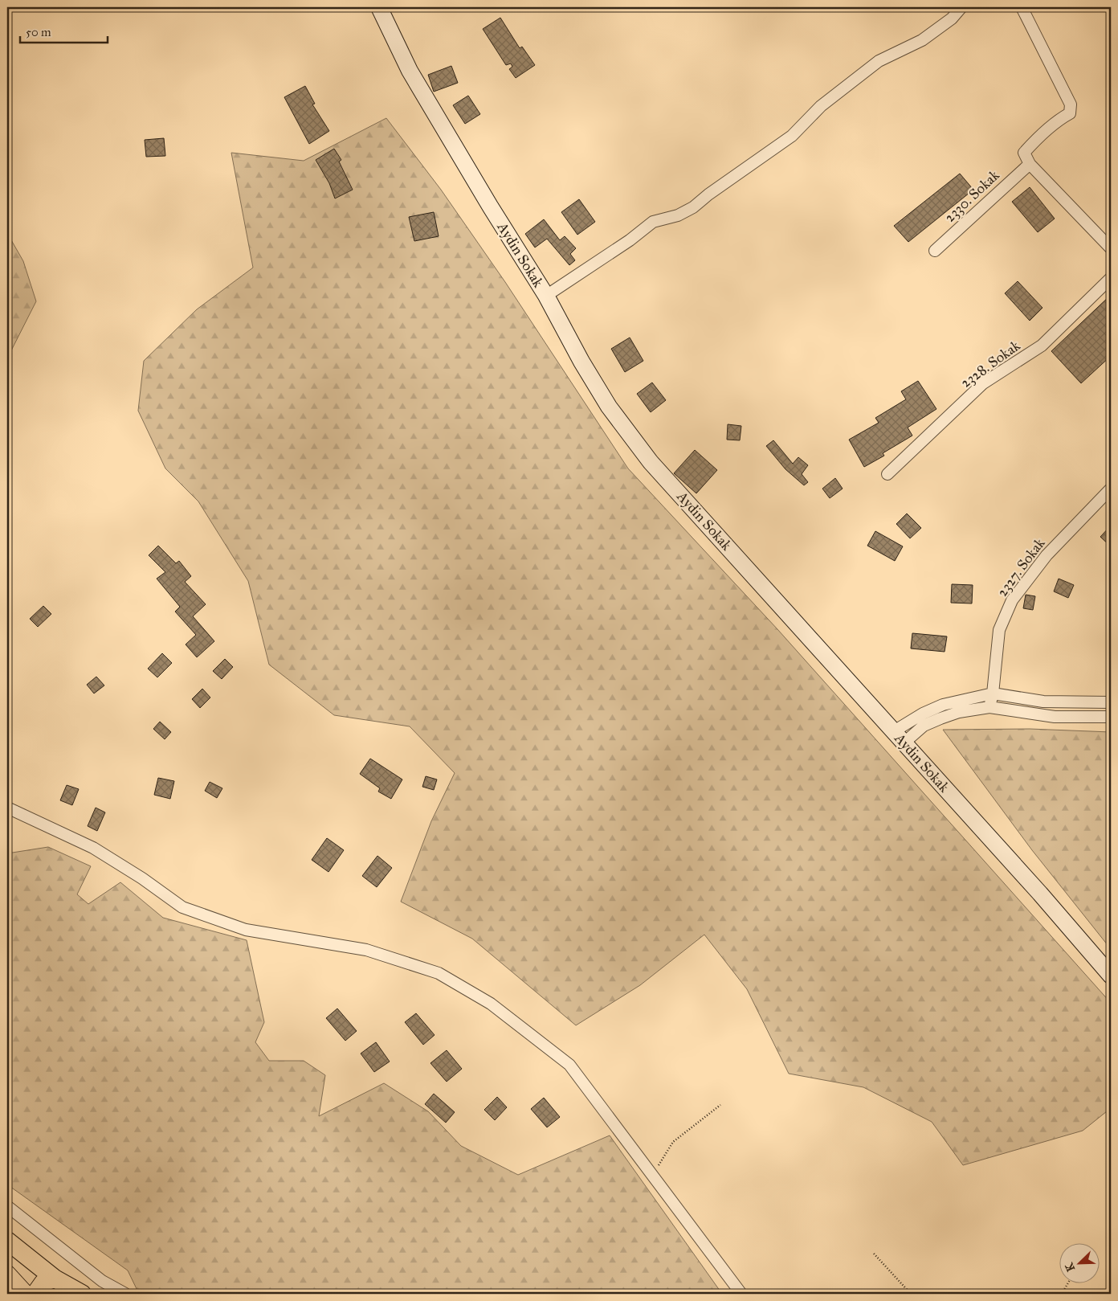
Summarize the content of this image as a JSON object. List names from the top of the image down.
{
  "streets": {
    "street": [
      "2330. Sokak",
      "Aydin Sokak",
      "2328. Sokak",
      "2327. Sokak"
    ]
  },
  "scale_bar": "50 m",
  "north": "bottom left"
}
